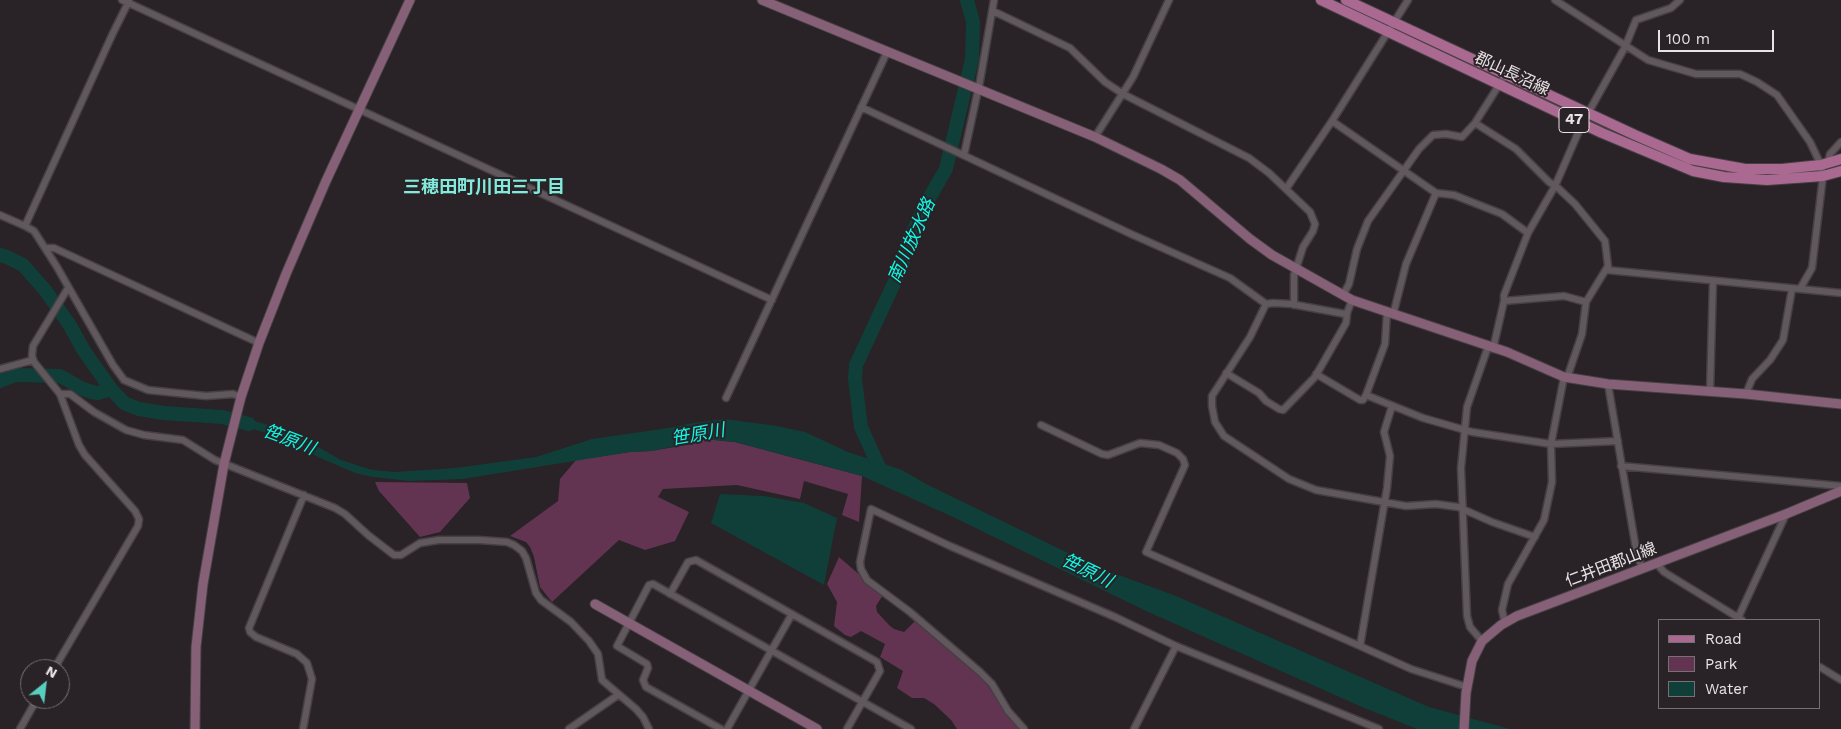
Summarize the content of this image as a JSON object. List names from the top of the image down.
{
  "streets": {
    "main road": ["郡山長沼線", "47"],
    "street": ["仁井田郡山線"]
  },
  "districts": ["三穂田町川田三丁目"],
  "water": ["南川放水路", "笹原川"],
  "legend": ["Road", "Park", "Water"],
  "scale_bar": "100 m",
  "north": "top right"
}
